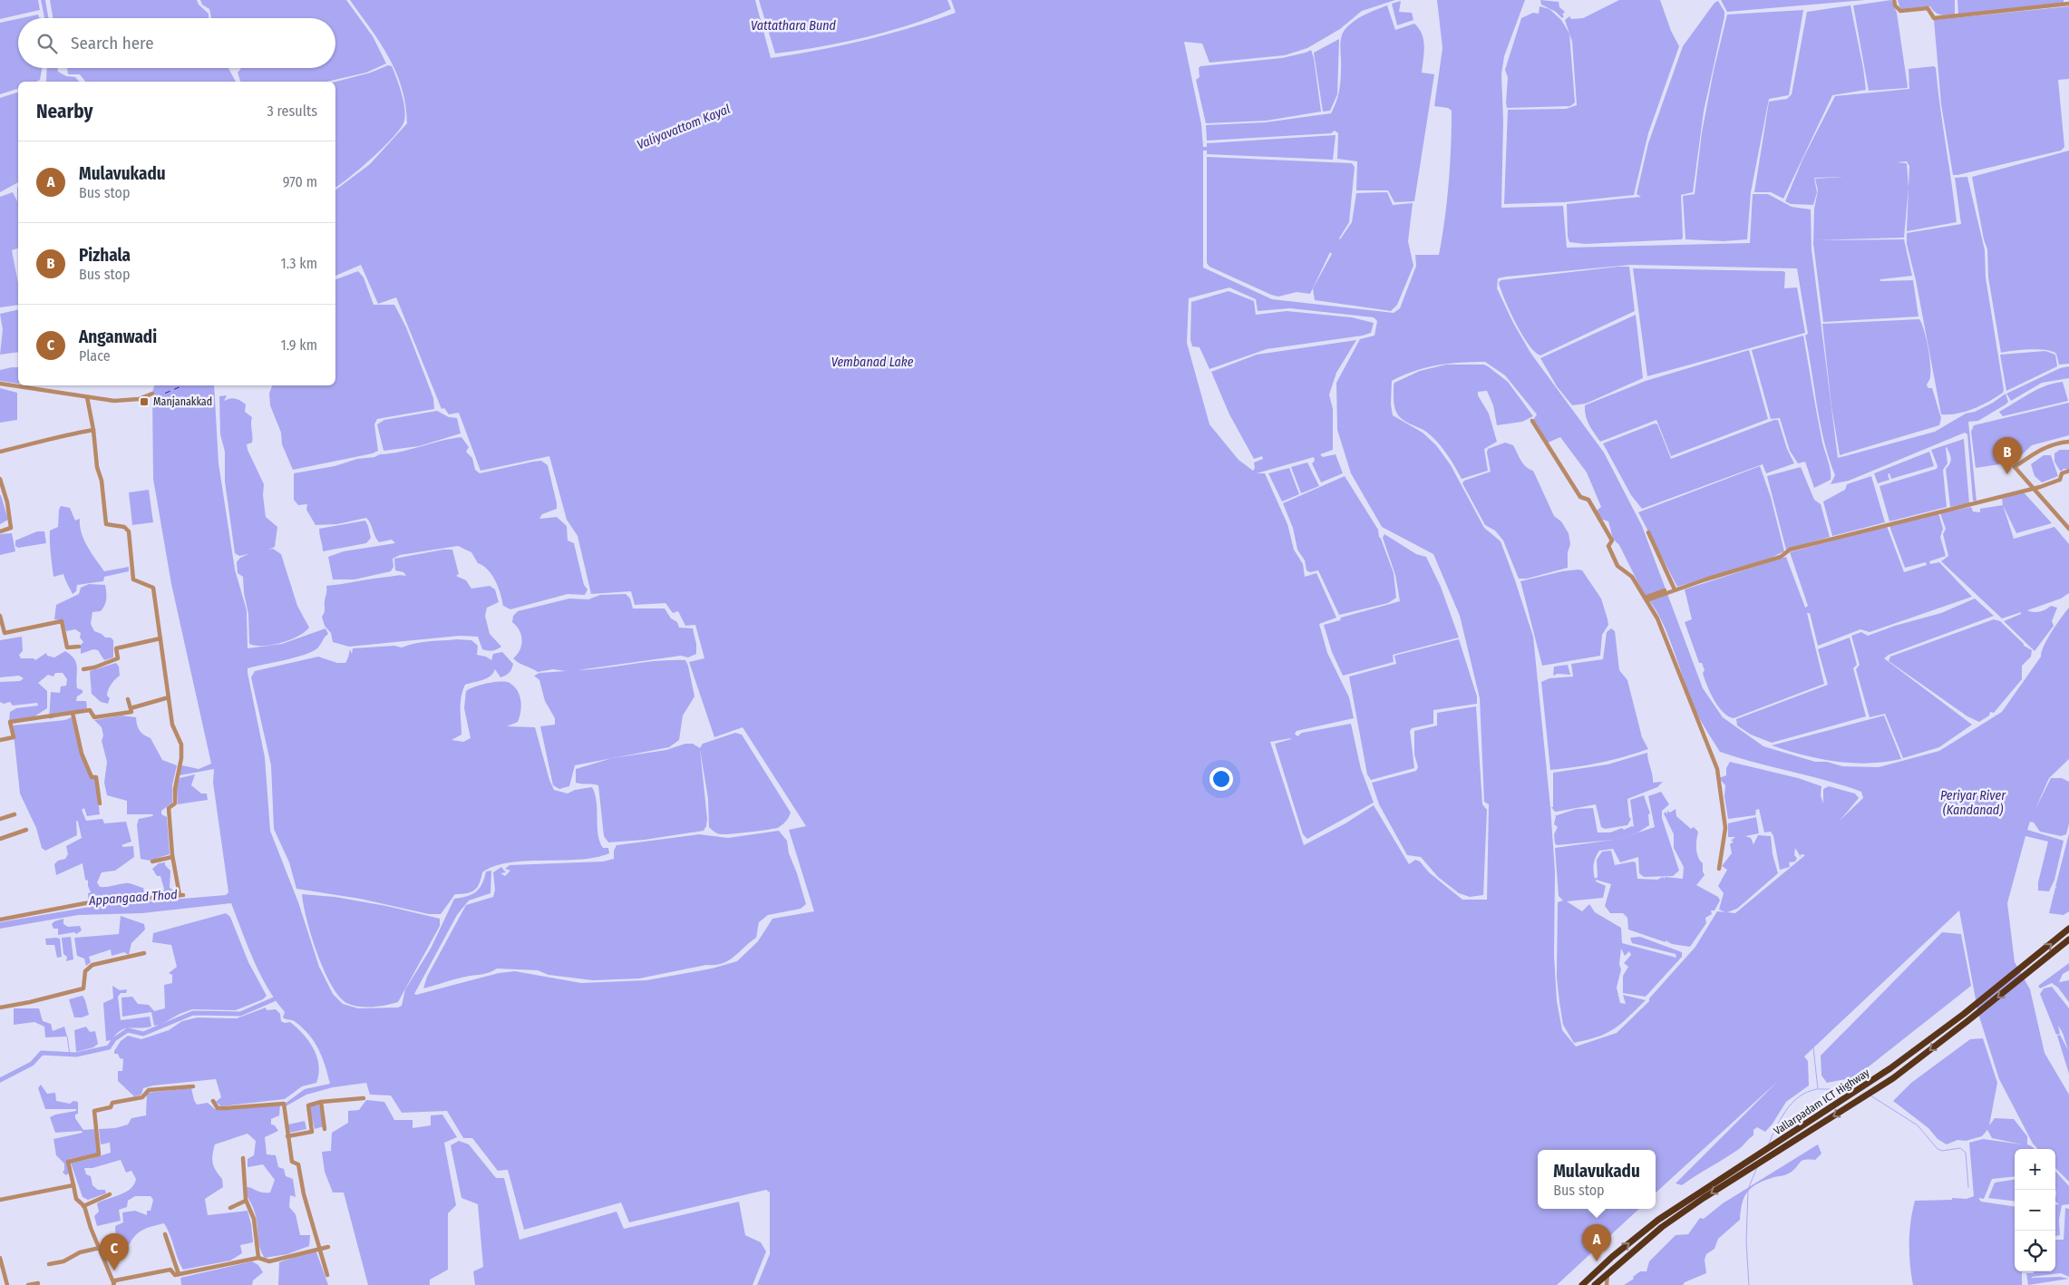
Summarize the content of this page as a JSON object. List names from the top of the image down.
{
  "streets": {
    "highway": ["Vallarpadam ICT Highway"]
  },
  "water": [
    "Vattathara Bund",
    "Valiyavattom Kayal",
    "Vembanad Lake",
    "Periyar River (Kandanad)",
    "Appangaad Thod"
  ],
  "places": {
    "transit": ["Manjanakkad"]
  },
  "page": {
    "search": "Search here",
    "heading": ["Nearby", "3 results"],
    "list": [
      {
        "mark": "A",
        "name": "Mulavukadu",
        "note": "Bus stop",
        "value": "970 m"
      },
      {
        "mark": "B",
        "name": "Pizhala",
        "note": "Bus stop",
        "value": "1.3 km"
      },
      {
        "mark": "C",
        "name": "Anganwadi",
        "note": "Place",
        "value": "1.9 km"
      }
    ],
    "pins": ["B", "A", "C"],
    "map_buttons": ["+", "−"],
    "popup": ["Mulavukadu", "Bus stop"]
  }
}
